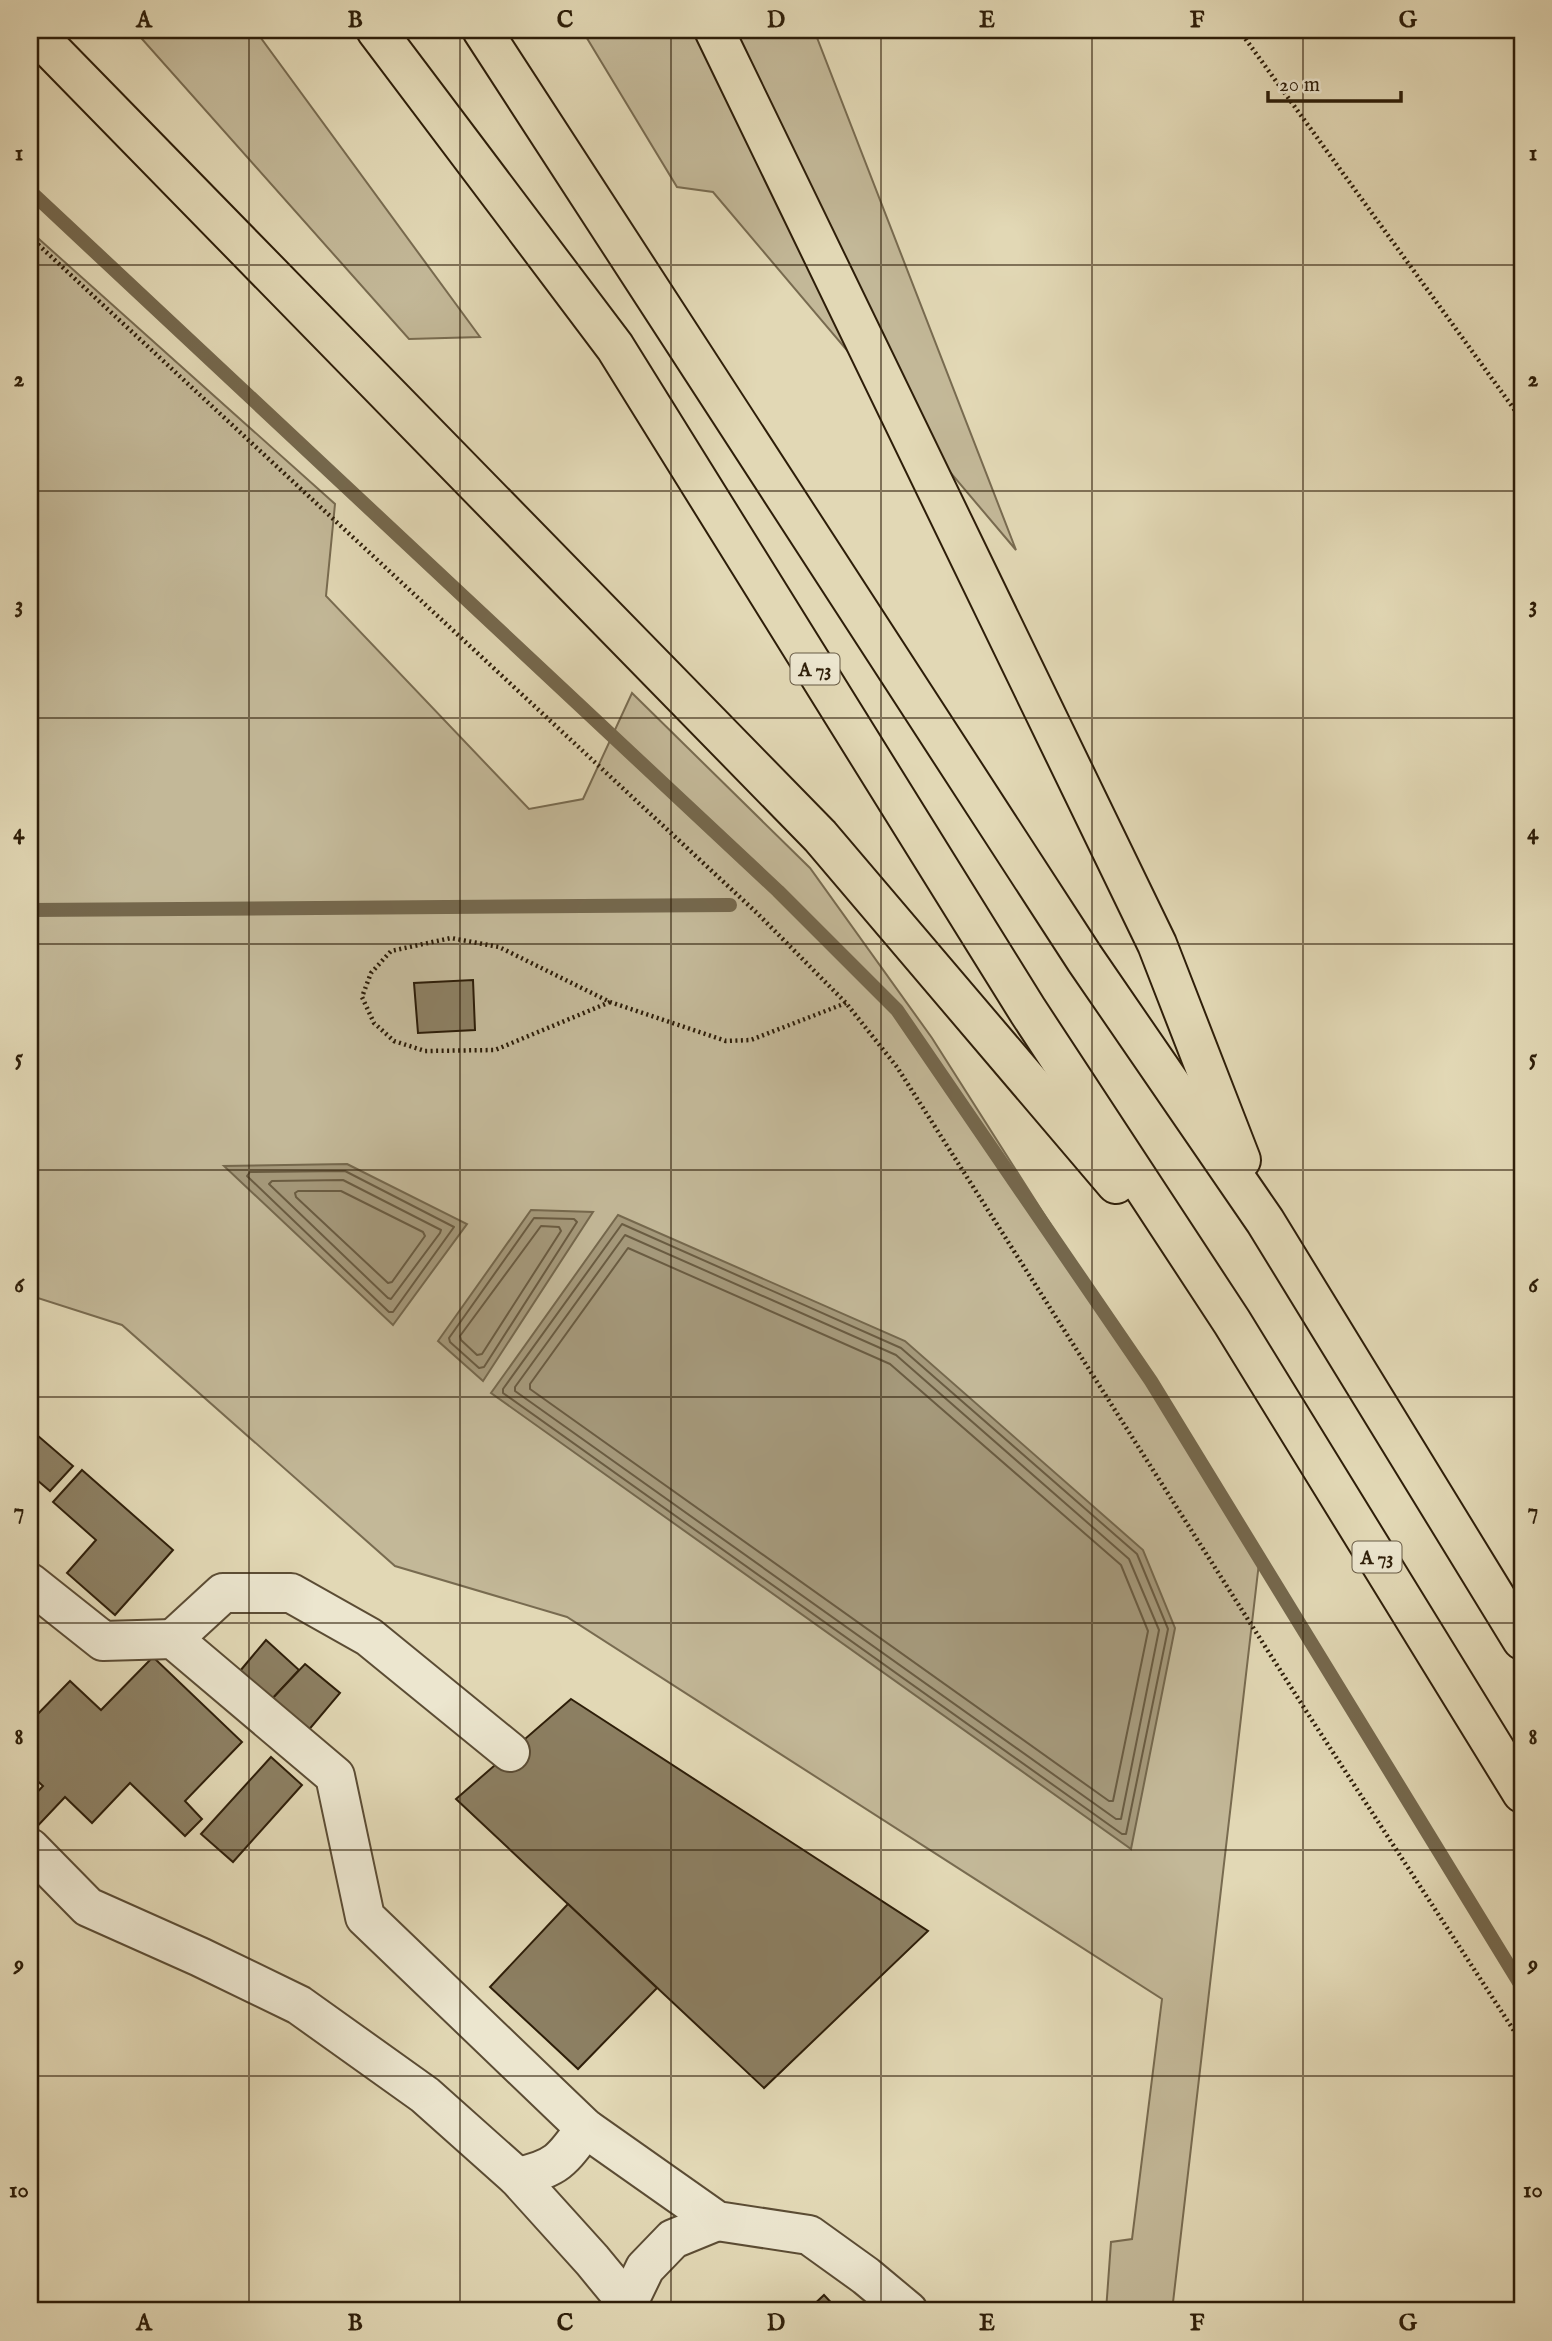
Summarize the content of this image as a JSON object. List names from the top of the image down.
{
  "streets": {
    "highway": ["A 73"]
  },
  "scale_bar": "20 m",
  "grid": {
    "columns": [
      "A",
      "B",
      "C",
      "D",
      "E",
      "F",
      "G"
    ],
    "rows": [
      "1",
      "2",
      "3",
      "4",
      "5",
      "6",
      "7",
      "8",
      "9",
      "10"
    ]
  }
}
